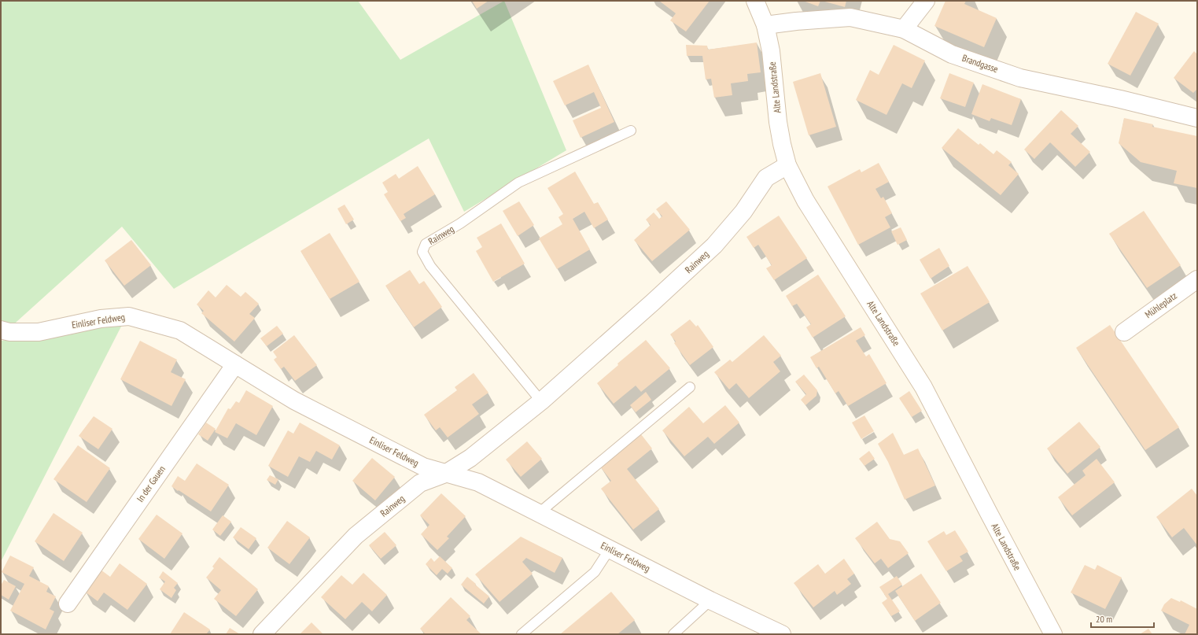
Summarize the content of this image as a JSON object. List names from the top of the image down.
{
  "streets": {
    "street": [
      "Brandgasse",
      "Alte Landstraße",
      "Rainweg",
      "Mühleplatz",
      "Einliser Feldweg",
      "In der Gauen"
    ]
  },
  "crossings": [
    ["Brandgasse", "Alte Landstraße"],
    ["Alte Landstraße", "Rainweg"],
    ["Rainweg", "Einliser Feldweg"],
    ["Einliser Feldweg", "In der Gauen"]
  ],
  "scale_bar": "20 m"
}
